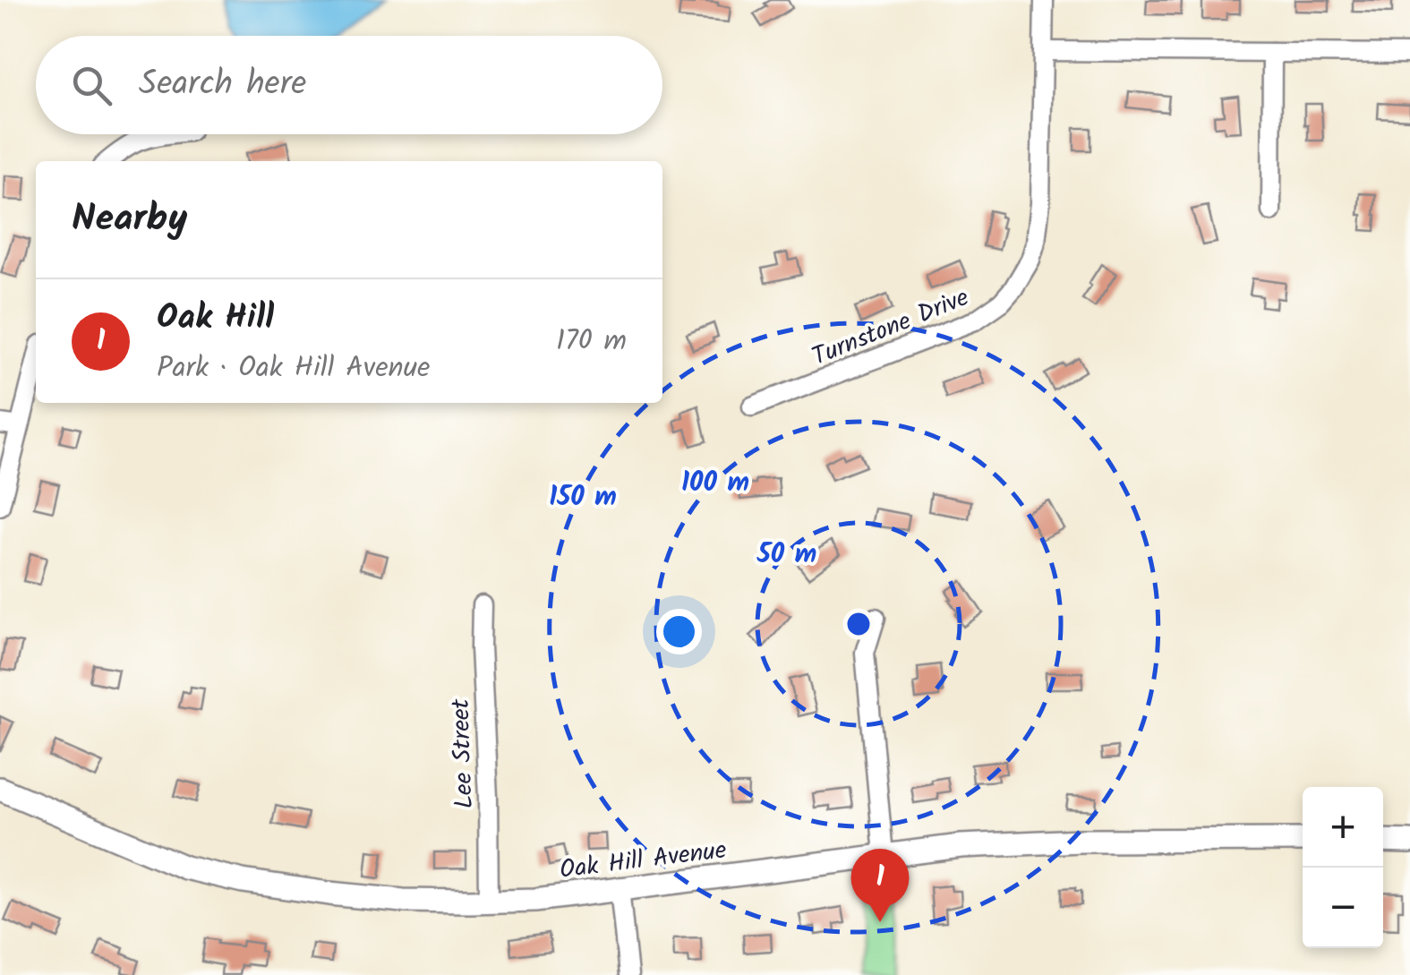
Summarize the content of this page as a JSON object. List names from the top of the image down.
{
  "streets": {
    "main road": ["Oak Hill Avenue"],
    "street": ["Turnstone Drive", "Lee Street"]
  },
  "crossings": [
    ["Lee Street", "Oak Hill Avenue"]
  ],
  "page": {
    "search": "Search here",
    "heading": "Nearby",
    "list": [
      {
        "mark": "1",
        "name": "Oak Hill",
        "note": "Park · Oak Hill Avenue",
        "value": "170 m"
      }
    ],
    "map_buttons": ["+", "−"],
    "pins": "1"
  },
  "rings": ["100 m", "150 m", "50 m"]
}
